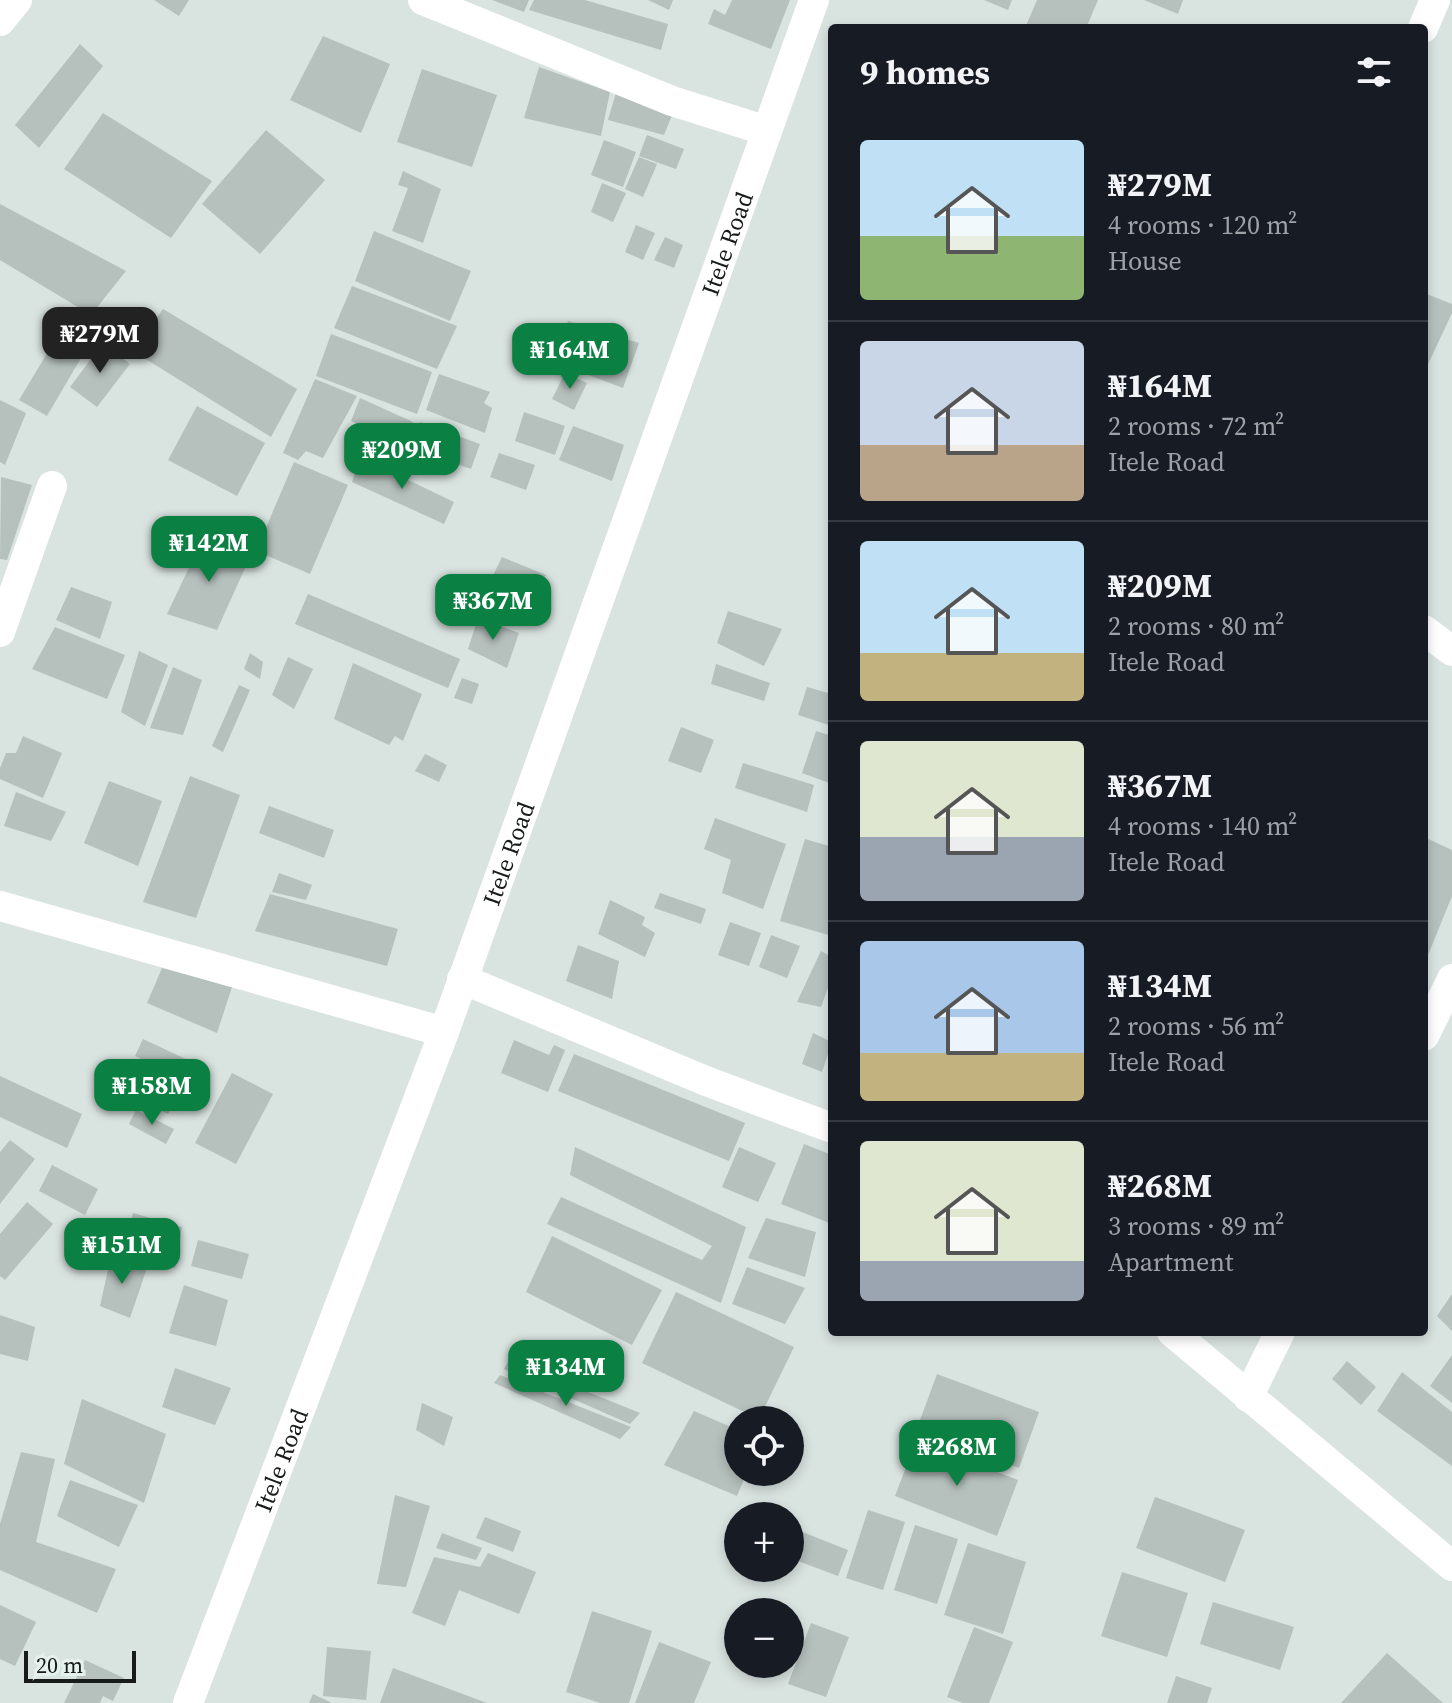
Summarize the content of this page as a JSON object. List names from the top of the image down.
{
  "streets": {
    "street": ["Itele Road"]
  },
  "scale_bar": "20 m",
  "page": {
    "heading": "9 homes",
    "list": [
      {
        "name": "₦279M",
        "note": "4 rooms · 120 m² · House"
      },
      {
        "name": "₦164M",
        "note": "2 rooms · 72 m² · Itele Road"
      },
      {
        "name": "₦209M",
        "note": "2 rooms · 80 m² · Itele Road"
      },
      {
        "name": "₦367M",
        "note": "4 rooms · 140 m² · Itele Road"
      },
      {
        "name": "₦134M",
        "note": "2 rooms · 56 m² · Itele Road"
      },
      {
        "name": "₦268M",
        "note": "3 rooms · 89 m² · Apartment"
      }
    ],
    "price": [
      "₦279M",
      "₦164M",
      "₦209M",
      "₦142M",
      "₦367M",
      "₦158M",
      "₦151M",
      "₦134M",
      "₦268M"
    ],
    "map_buttons": ["+", "−"],
    "scale": "20 m"
  }
}
